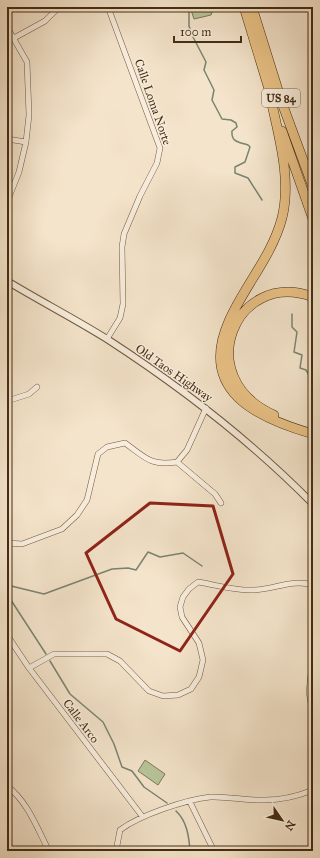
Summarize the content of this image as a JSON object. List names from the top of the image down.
{
  "streets": {
    "highway": ["US 84"],
    "street": ["Calle Loma Norte", "Old Taos Highway", "Calle Arco"]
  },
  "crossings": [
    ["Calle Loma Norte", "Old Taos Highway"]
  ],
  "scale_bar": "100 m",
  "north": "bottom right"
}
